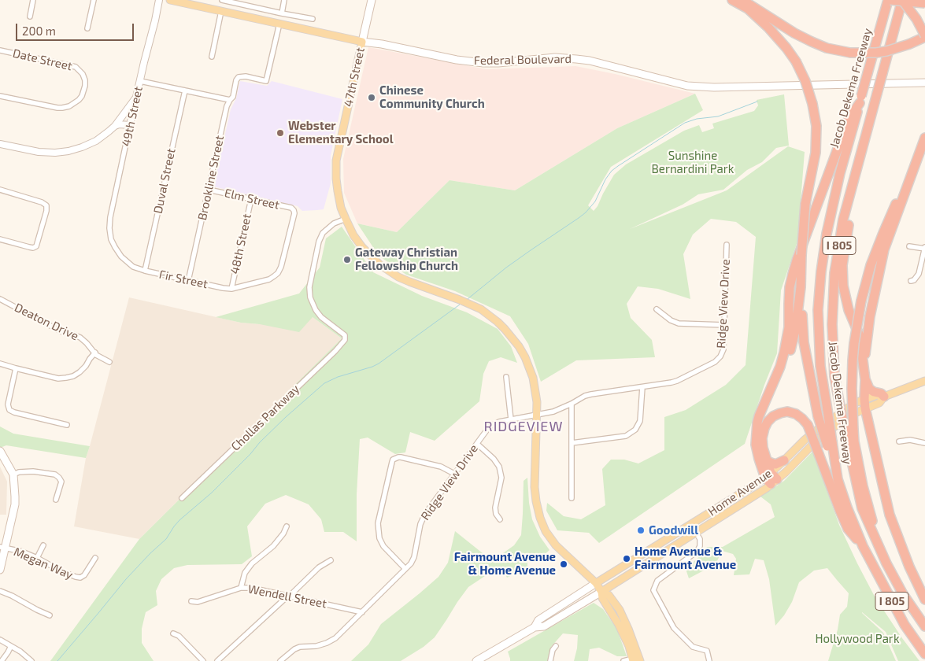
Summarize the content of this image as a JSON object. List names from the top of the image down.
{
  "streets": {
    "highway": ["Jacob Dekema Freeway", "I 805"],
    "main road": ["Federal Boulevard", "47th Street", "Home Avenue"],
    "street": [
      "Date Street",
      "49th Street",
      "Brookline Street",
      "Duval Street",
      "Elm Street",
      "48th Street",
      "Fir Street",
      "Ridge View Drive",
      "Deaton Drive",
      "Chollas Parkway",
      "Megan Way",
      "Wendell Street"
    ]
  },
  "crossings": [
    ["Federal Boulevard", "47th Street"],
    ["Federal Boulevard", "Brookline Street"],
    ["47th Street", "Ridge View Drive"],
    ["47th Street", "Chollas Parkway"],
    ["47th Street", "Home Avenue"],
    ["Jacob Dekema Freeway", "I 805"],
    ["49th Street", "Fir Street"],
    ["Brookline Street", "Elm Street"],
    ["Brookline Street", "Fir Street"],
    ["Duval Street", "Fir Street"],
    ["Elm Street", "48th Street"],
    ["Elm Street", "Fir Street"],
    ["48th Street", "Fir Street"],
    ["Ridge View Drive", "Wendell Street"]
  ],
  "districts": ["RIDGEVIEW"],
  "parks": ["Sunshine Bernardini Park", "Hollywood Park"],
  "places": [
    "Chinese Community Church",
    "Webster Elementary School",
    "Gateway Christian Fellowship Church",
    "Goodwill",
    "Home Avenue & Fairmount Avenue",
    "Fairmount Avenue & Home Avenue"
  ],
  "scale_bar": "200 m"
}
